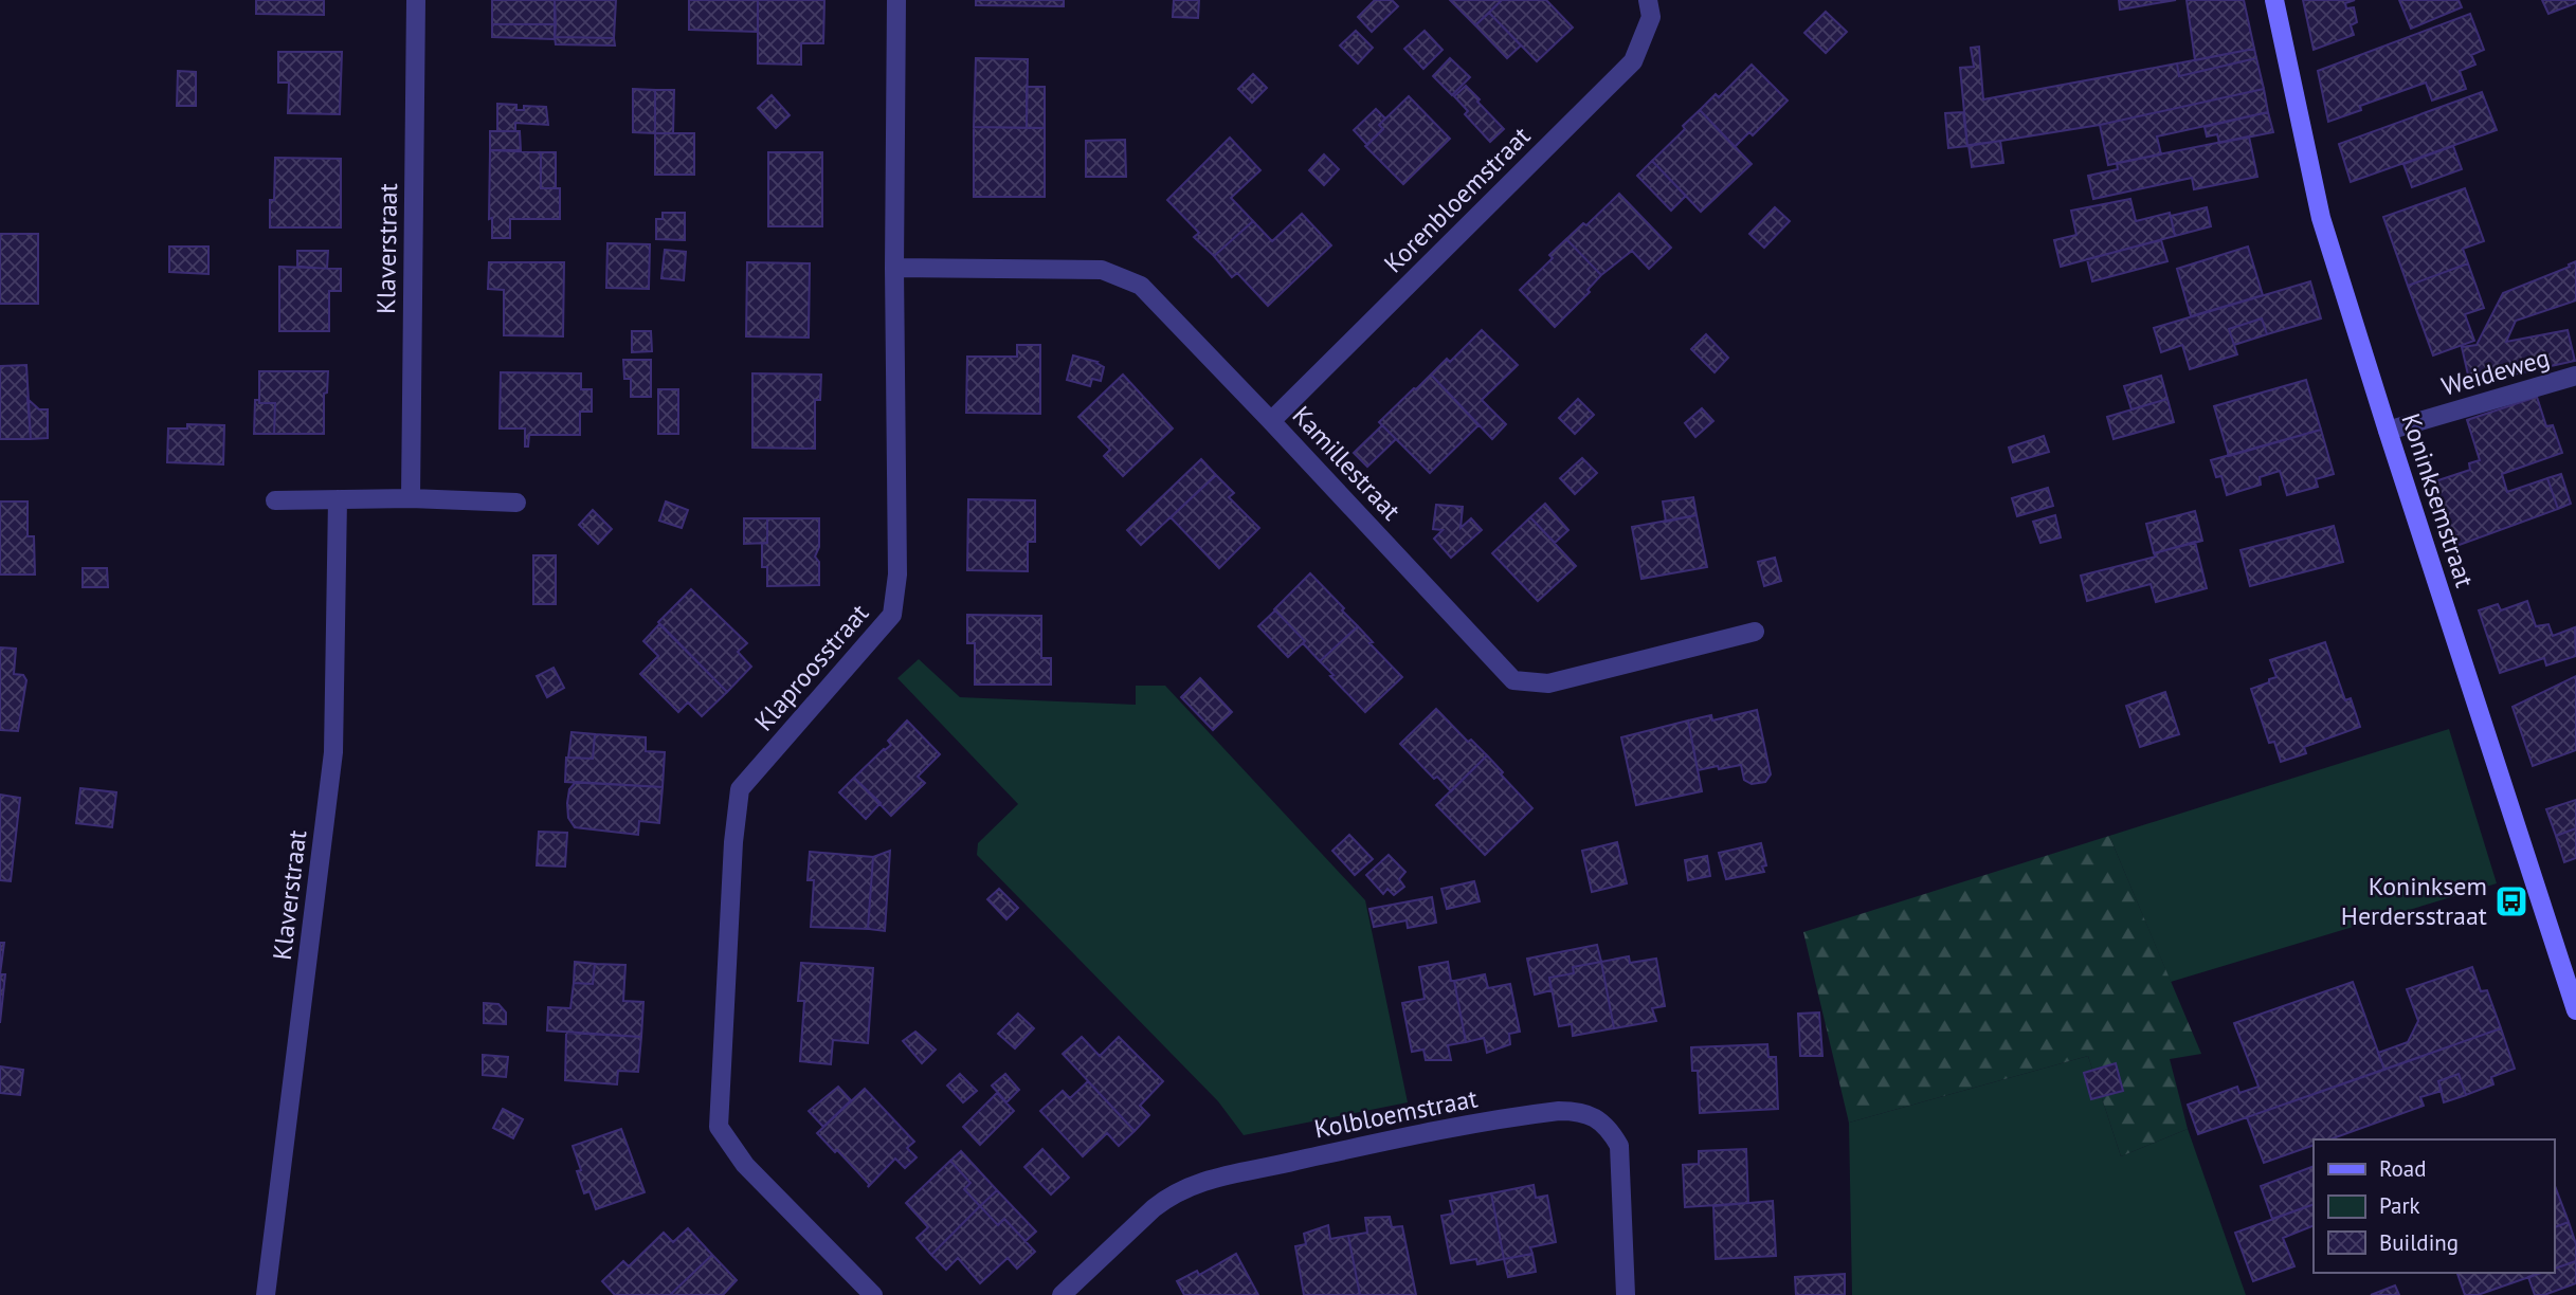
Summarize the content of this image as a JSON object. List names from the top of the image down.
{
  "streets": {
    "street": [
      "Korenbloemstraat",
      "Klaverstraat",
      "Weideweg",
      "Kamillestraat",
      "Koninksemstraat",
      "Klaproosstraat",
      "Kolbloemstraat"
    ]
  },
  "crossings": [
    ["Korenbloemstraat", "Kamillestraat"],
    ["Weideweg", "Koninksemstraat"],
    ["Kamillestraat", "Klaproosstraat"]
  ],
  "places": {
    "bus stop": ["Koninksem Herdersstraat"]
  },
  "legend": ["Road", "Park", "Building"]
}
